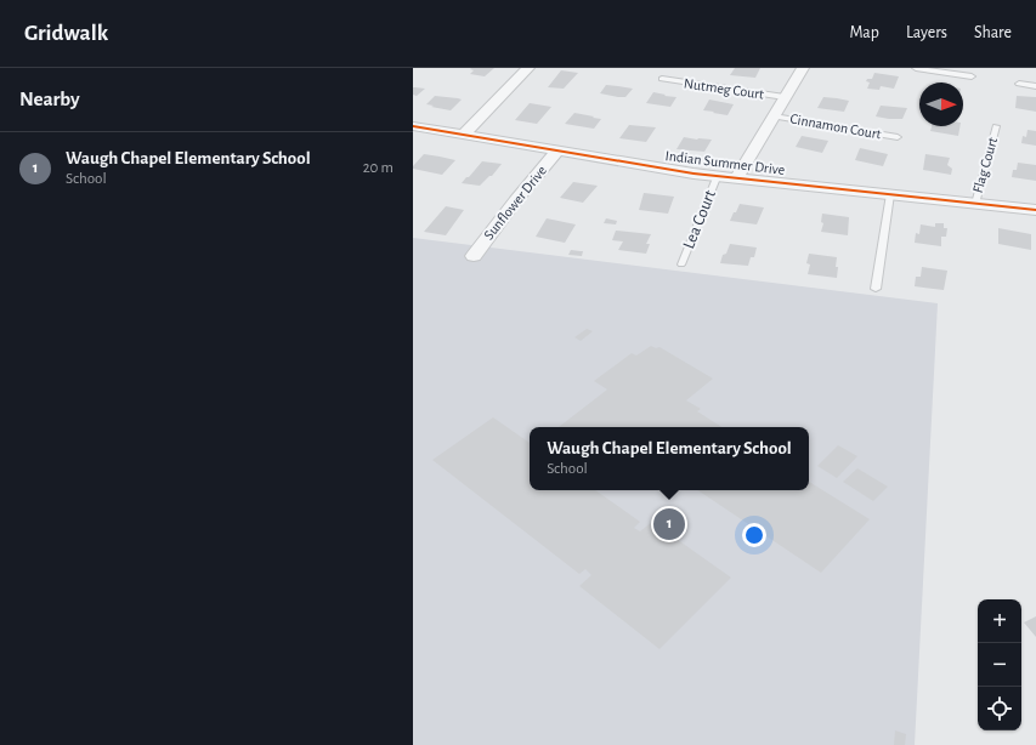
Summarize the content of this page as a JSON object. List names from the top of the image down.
{
  "streets": {
    "street": ["Indian Summer Drive", "Sunflower Drive"],
    "lane": [
      "Nutmeg Court",
      "Cinnamon Court",
      "Flag Court",
      "Lea Court"
    ]
  },
  "crossings": [
    ["Indian Summer Drive", "Flag Court"],
    ["Indian Summer Drive", "Sunflower Drive"],
    ["Indian Summer Drive", "Lea Court"]
  ],
  "north": "right",
  "page": {
    "header": "Gridwalk",
    "nav": ["Map", "Layers", "Share"],
    "heading": "Nearby",
    "list": [
      {
        "mark": "1",
        "name": "Waugh Chapel Elementary School",
        "note": "School",
        "value": "20 m"
      }
    ],
    "popup": ["Waugh Chapel Elementary School", "School"],
    "pins": "1",
    "map_buttons": ["+", "−"]
  }
}
